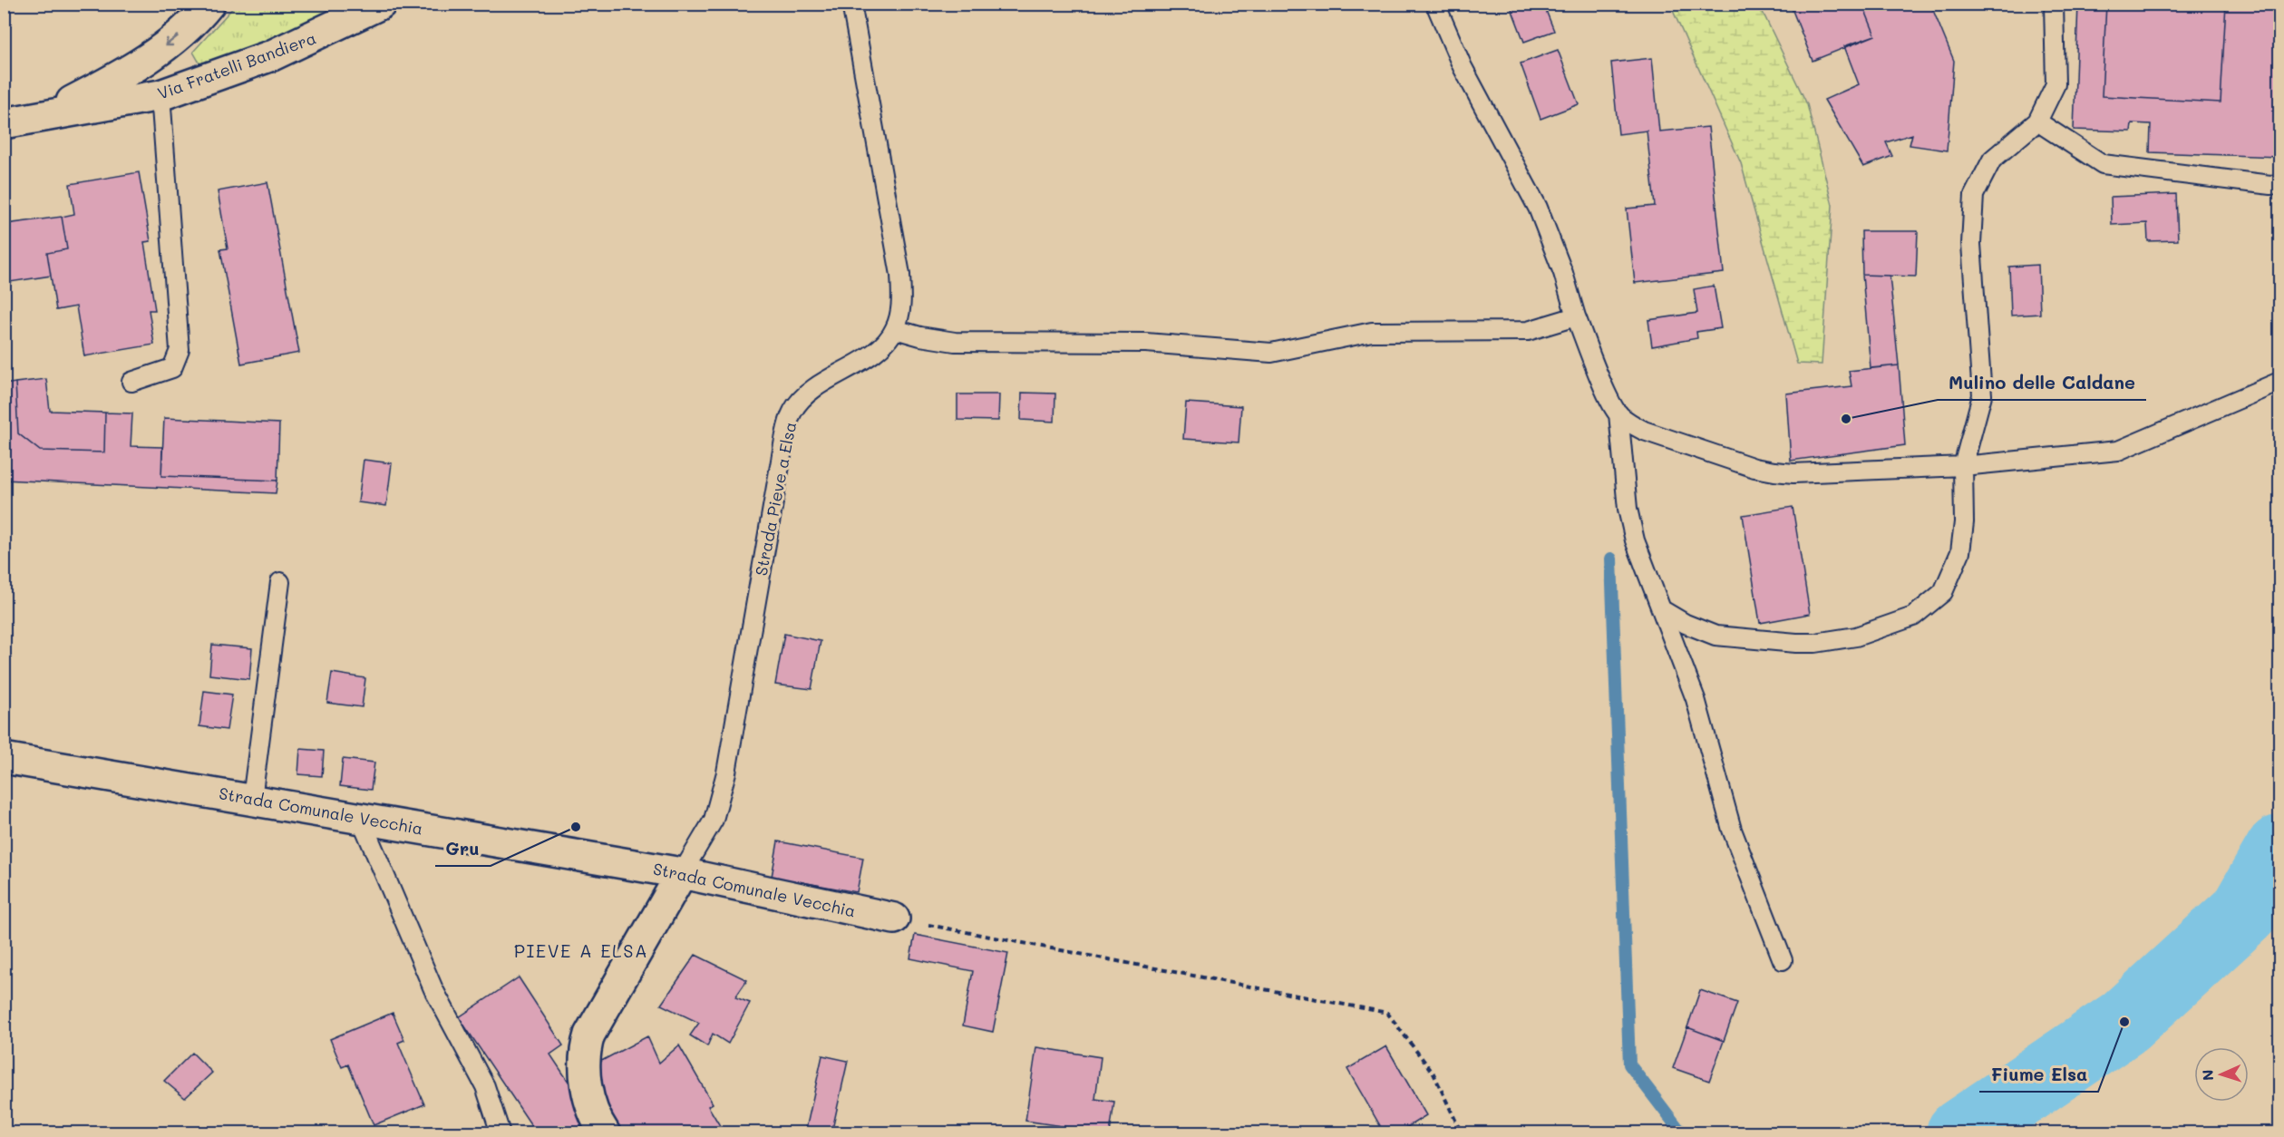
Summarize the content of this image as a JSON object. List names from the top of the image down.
{
  "streets": {
    "street": ["Via Fratelli Bandiera", "Strada Comunale Vecchia"],
    "lane": ["Strada Pieve a Elsa"]
  },
  "crossings": [
    ["Strada Pieve a Elsa", "Strada Comunale Vecchia"]
  ],
  "districts": ["PIEVE A ELSA"],
  "places": ["Mulino delle Caldane", "Gru", "Fiume Elsa"],
  "north": "left"
}
